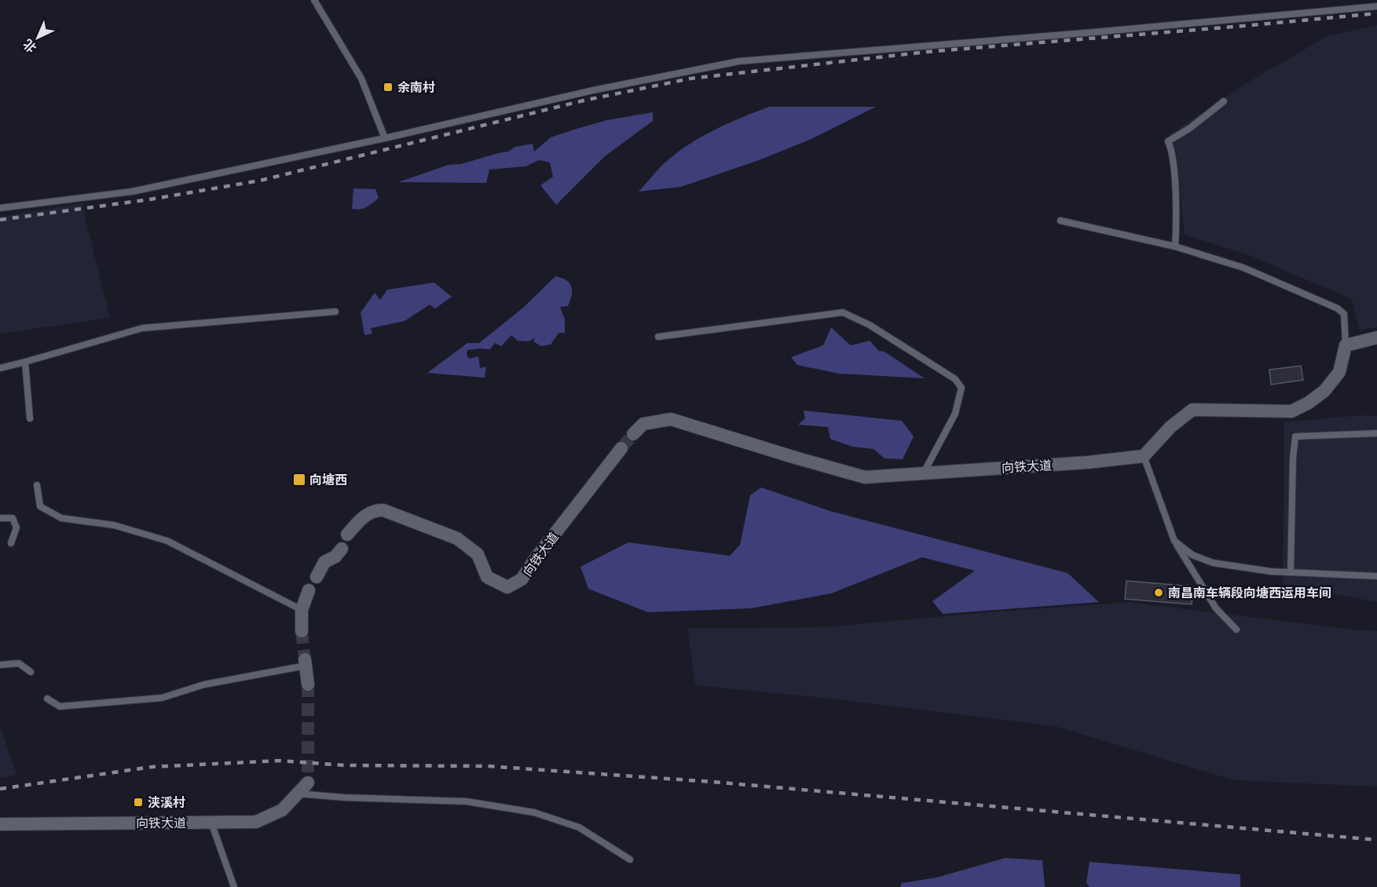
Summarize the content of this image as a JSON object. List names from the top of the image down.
{
  "streets": {
    "street": ["向铁大道"]
  },
  "places": {
    "transit": ["余南村", "向塘西", "浃溪村"],
    "other": ["南昌南车辆段向塘西运用车间"]
  },
  "north": "bottom left"
}
